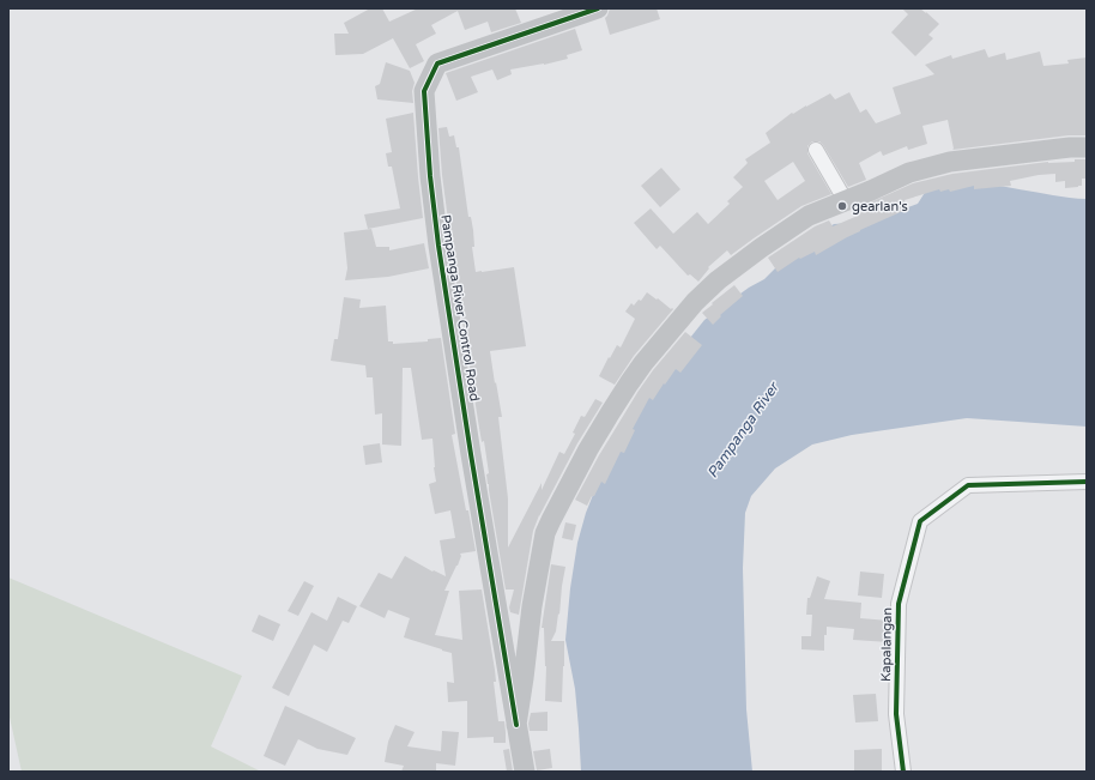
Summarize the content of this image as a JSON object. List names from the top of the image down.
{
  "streets": {
    "main road": ["Pampanga River Control Road"],
    "street": ["Kapalangan"]
  },
  "water": ["Pampanga River"],
  "places": ["gearlan's"]
}
